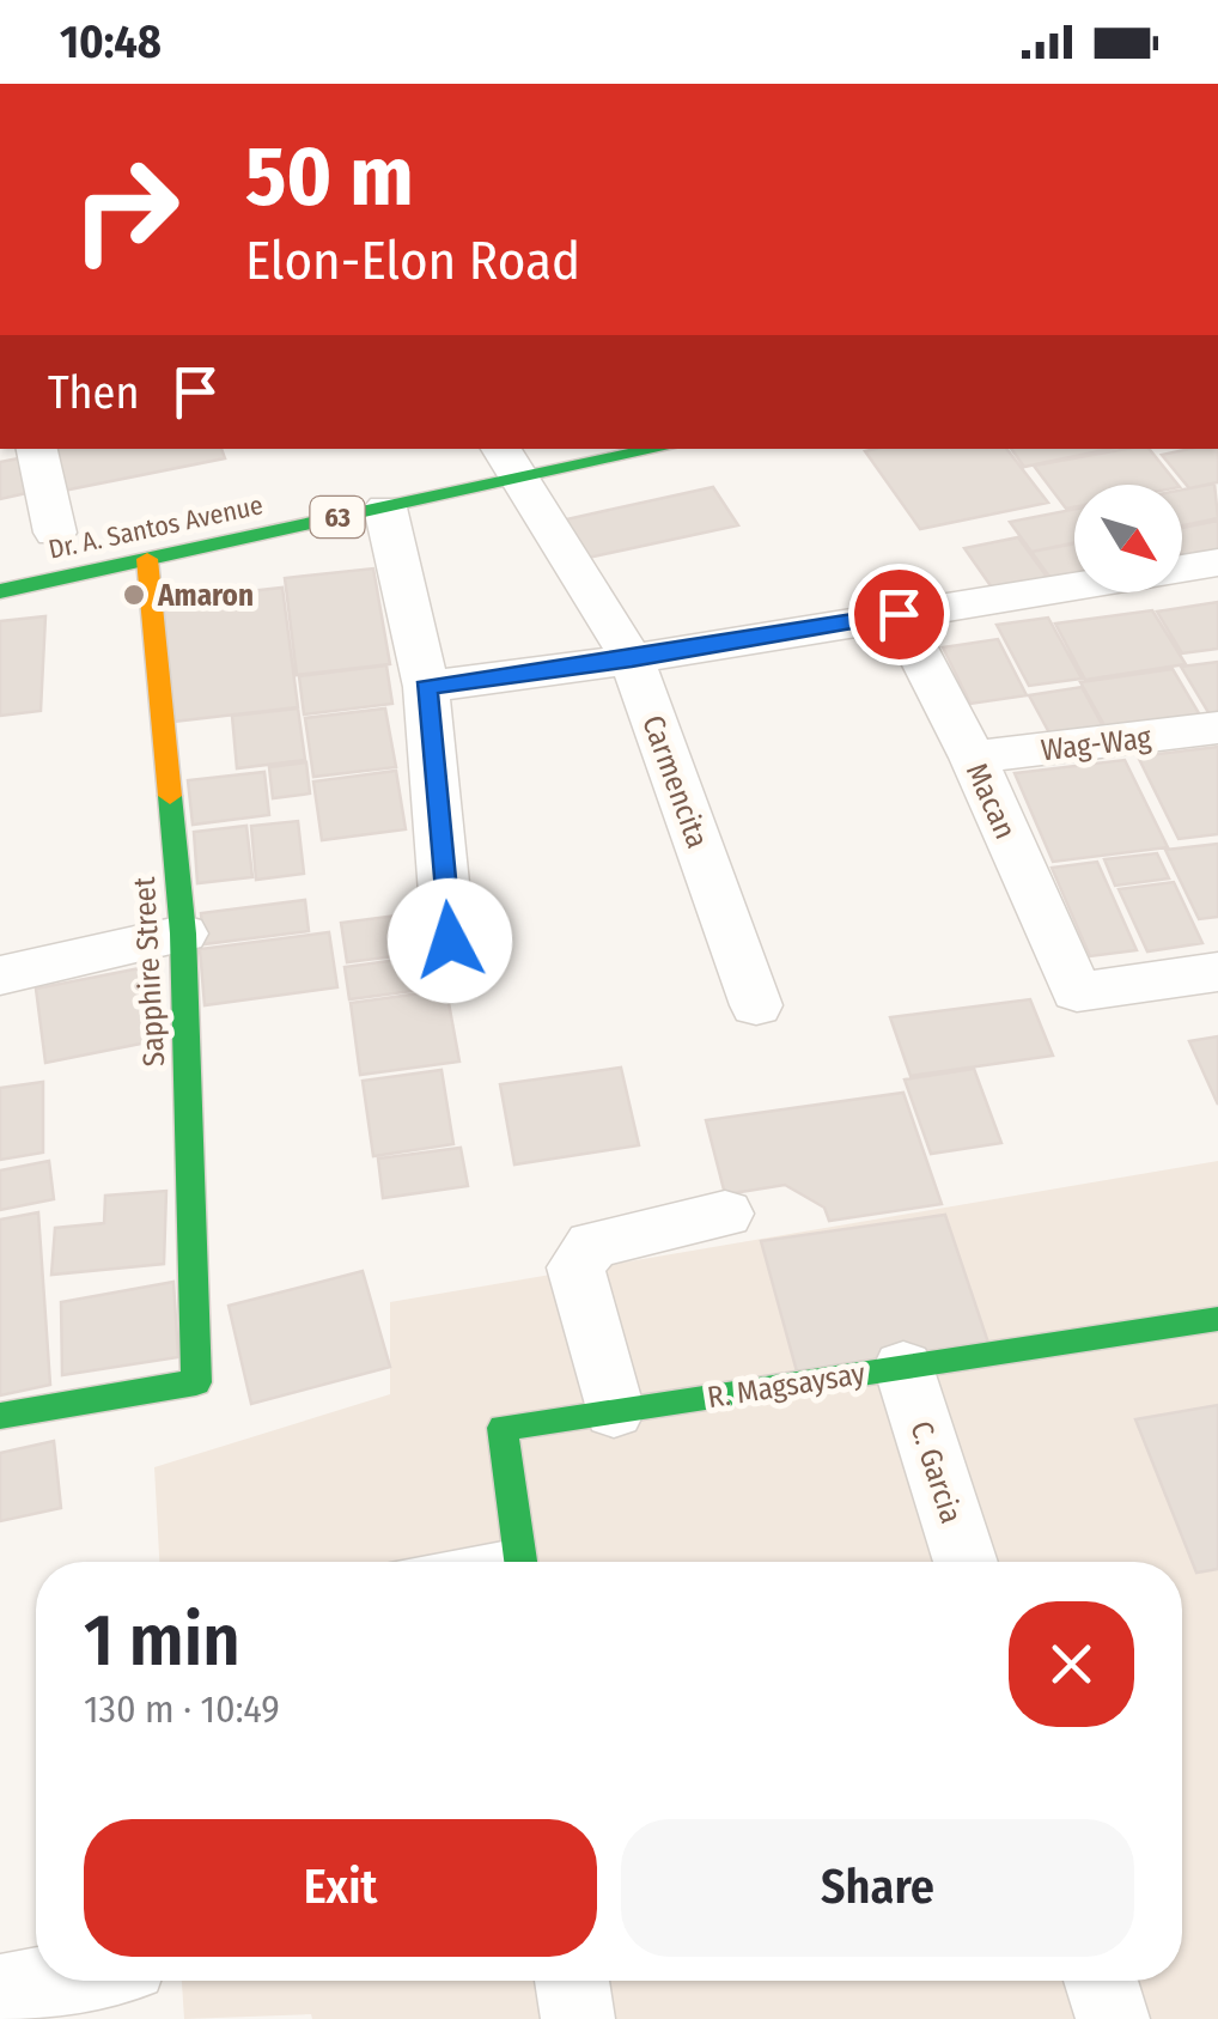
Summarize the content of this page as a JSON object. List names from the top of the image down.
{
  "streets": {
    "street": [
      "63",
      "Dr. A. Santos Avenue",
      "Wag-Wag",
      "Carmencita",
      "Macan",
      "Sapphire Street",
      "R. Magsaysay",
      "C. Garcia"
    ]
  },
  "crossings": [
    ["Dr. A. Santos Avenue", "Carmencita"],
    ["Dr. A. Santos Avenue", "Sapphire Street"],
    ["Wag-Wag", "Macan"],
    ["R. Magsaysay", "C. Garcia"]
  ],
  "places": ["Amaron"],
  "north": "bottom right",
  "page": {
    "status": "10:48",
    "turn": ["50 m", "Elon-Elon Road"],
    "then": "Then",
    "heading": ["1 min", "130 m · 10:49"],
    "buttons": ["Exit", "Share"]
  }
}
